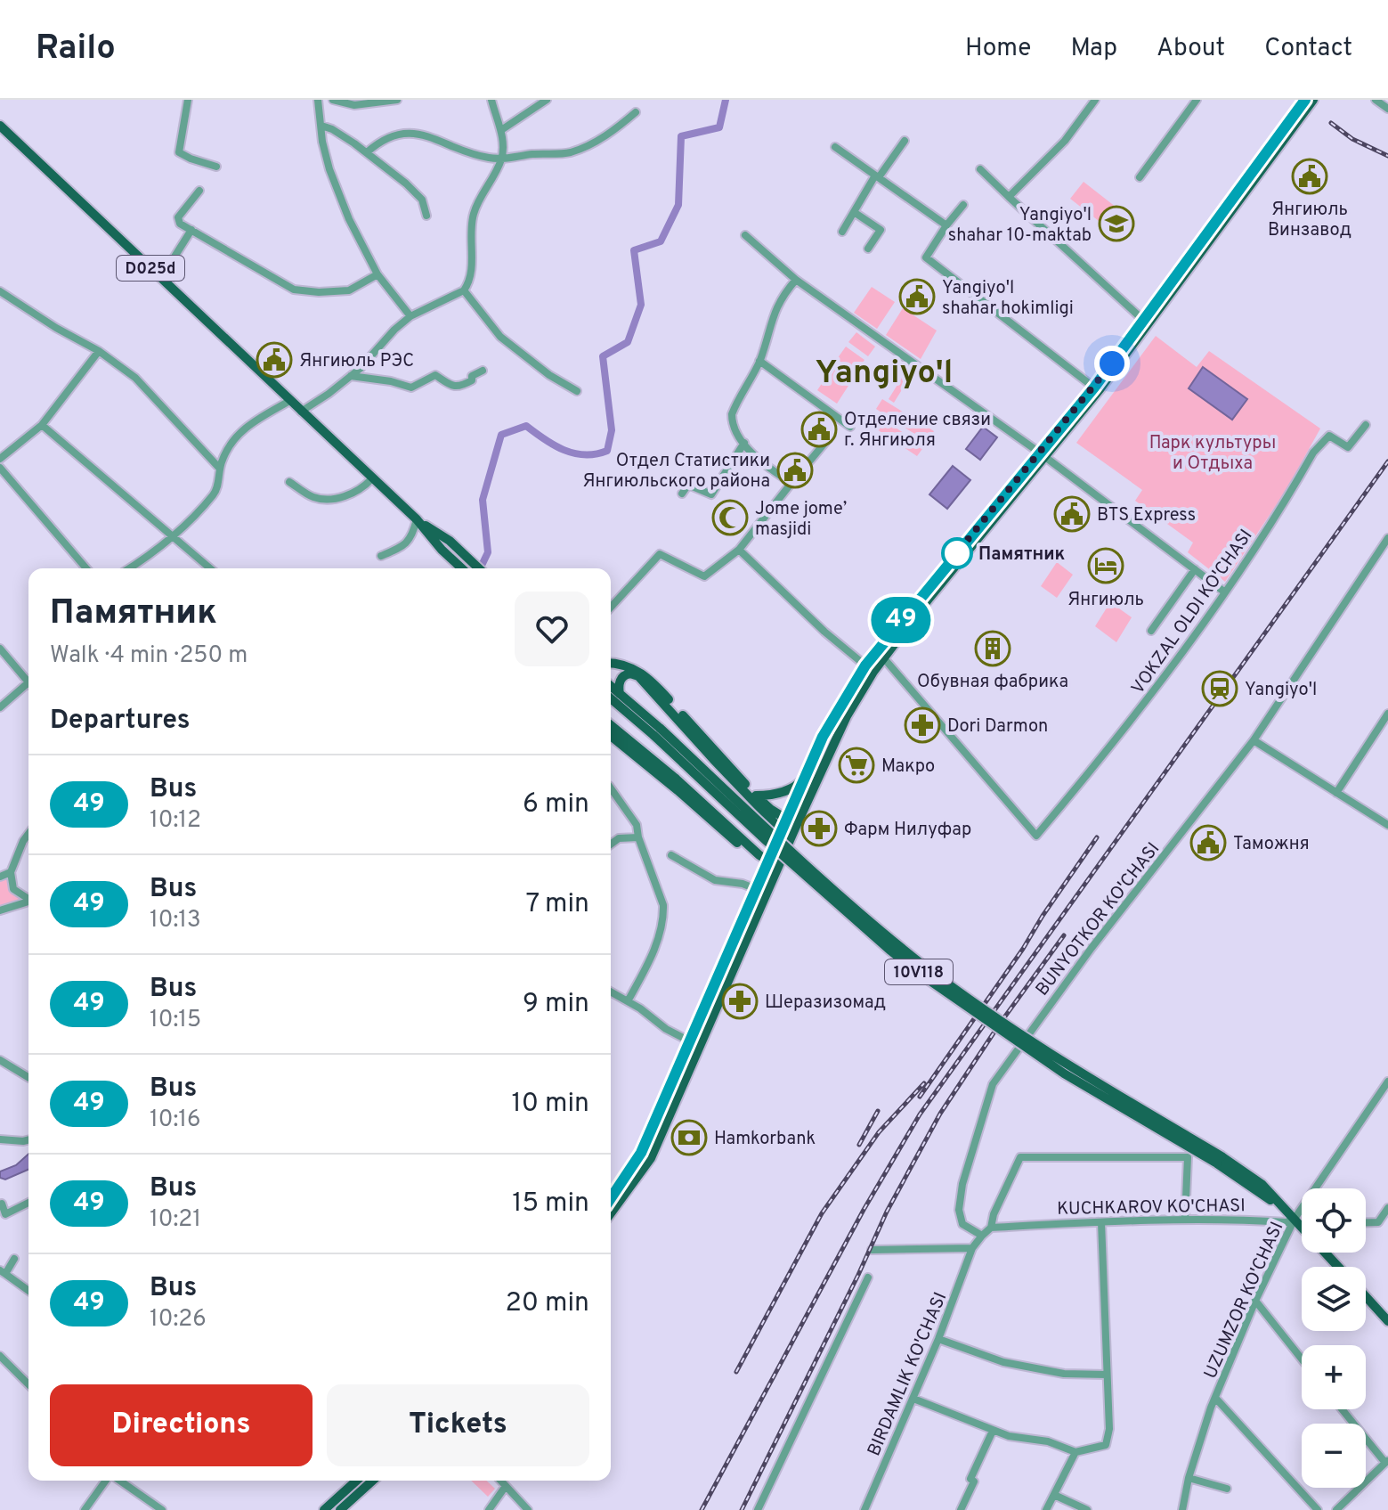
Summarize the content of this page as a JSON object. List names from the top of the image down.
{
  "streets": {
    "main road": ["D025d", "10V118"],
    "street": [
      "VOKZAL OLDI KO'CHASI",
      "BUNYOTKOR KO'CHASI",
      "KUCHKAROV KO'CHASI",
      "UZUMZOR KO'CHASI",
      "BIRDAMLIK KO'CHASI"
    ]
  },
  "crossings": [
    ["10V118", "KUCHKAROV KO'CHASI"],
    ["10V118", "UZUMZOR KO'CHASI"],
    ["KUCHKAROV KO'CHASI", "UZUMZOR KO'CHASI"]
  ],
  "districts": ["Yangiyo'l"],
  "parks": ["Парк культуры и Отдыха"],
  "places": {
    "public building": [
      "Янгиюль Винзавод",
      "Yangiyo'l shahar hokimligi",
      "Янгиюль РЭС",
      "Отделение связи г. Янгиюля",
      "Отдел Статистики Янгиюльского района",
      "BTS Express",
      "Таможня"
    ],
    "school or university": ["Yangiyo'l shahar 10-maktab"],
    "mosque": ["Jome jome’ masjidi"],
    "other": ["Памятник"],
    "hotel": ["Янгиюль"],
    "building": ["Обувная фабрика"],
    "station": ["Yangiyo'l"],
    "pharmacy": ["Dori Darmon", "Фарм Нилуфар", "Шеразизомад"],
    "supermarket": ["Макро"],
    "bank": ["Hamkorbank"]
  },
  "lines": ["bus line 49"],
  "page": {
    "header": "Railo",
    "nav": [
      "Home",
      "Map",
      "About",
      "Contact"
    ],
    "on_map": "49",
    "heading": [
      ["Памятник", "Walk · 4 min · 250 m"],
      "Departures"
    ],
    "list": [
      {
        "mark": "49",
        "name": "Bus",
        "note": "10:12",
        "value": "6 min"
      },
      {
        "mark": "49",
        "name": "Bus",
        "note": "10:13",
        "value": "7 min"
      },
      {
        "mark": "49",
        "name": "Bus",
        "note": "10:15",
        "value": "9 min"
      },
      {
        "mark": "49",
        "name": "Bus",
        "note": "10:16",
        "value": "10 min"
      },
      {
        "mark": "49",
        "name": "Bus",
        "note": "10:21",
        "value": "15 min"
      },
      {
        "mark": "49",
        "name": "Bus",
        "note": "10:26",
        "value": "20 min"
      }
    ],
    "map_buttons": ["+", "−"],
    "buttons": ["Directions", "Tickets"]
  }
}
